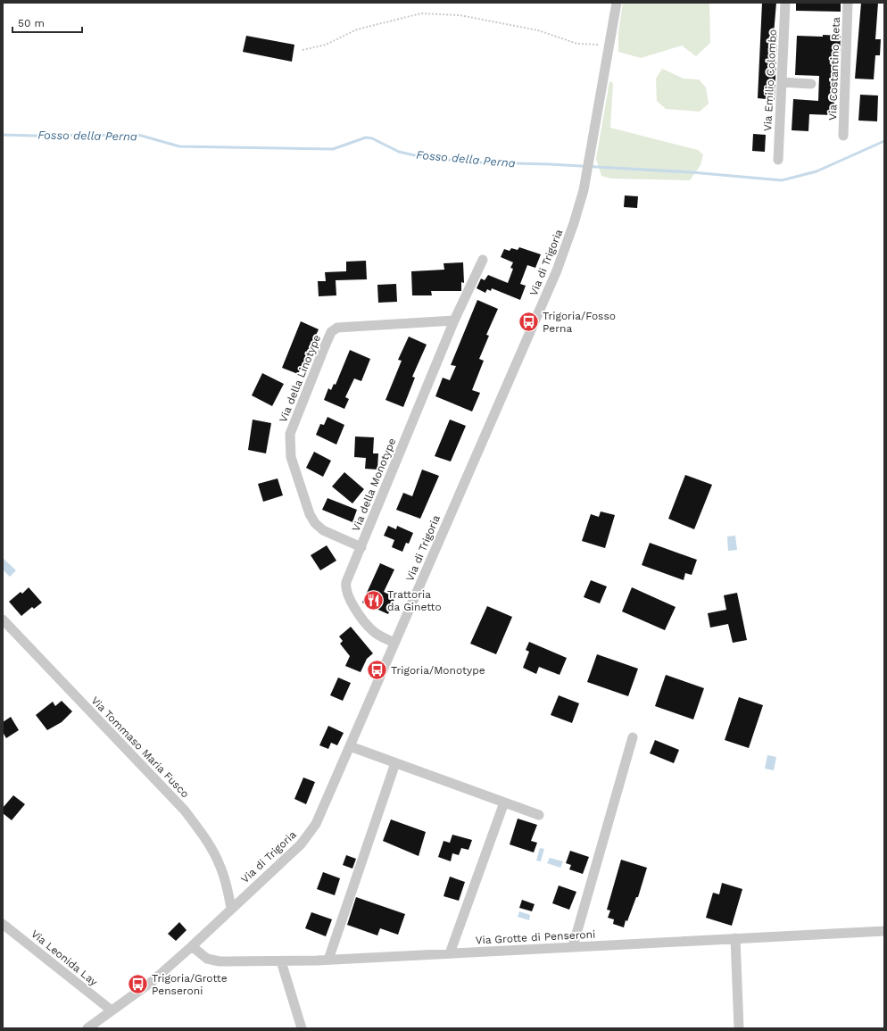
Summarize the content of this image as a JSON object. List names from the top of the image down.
{
  "streets": {
    "street": [
      "Via Costantino Reta",
      "Via Emilio Colombo",
      "Via di Trigoria",
      "Via della Linotype",
      "Via della Monotype",
      "Via Tommaso Maria Fusco",
      "Via Grotte di Penseroni",
      "Via Leonida Lay"
    ]
  },
  "crossings": [
    ["Via di Trigoria", "Via della Monotype"],
    ["Via di Trigoria", "Via Tommaso Maria Fusco"],
    ["Via di Trigoria", "Via Grotte di Penseroni"],
    ["Via di Trigoria", "Via Leonida Lay"],
    ["Via della Linotype", "Via della Monotype"]
  ],
  "water": ["Fosso della Perna"],
  "places": {
    "bus stop": ["Trigoria/Fosso Perna", "Trigoria/Monotype", "Trigoria/Grotte Penseroni"],
    "restaurant": ["Trattoria da Ginetto"]
  },
  "scale_bar": "50 m"
}
